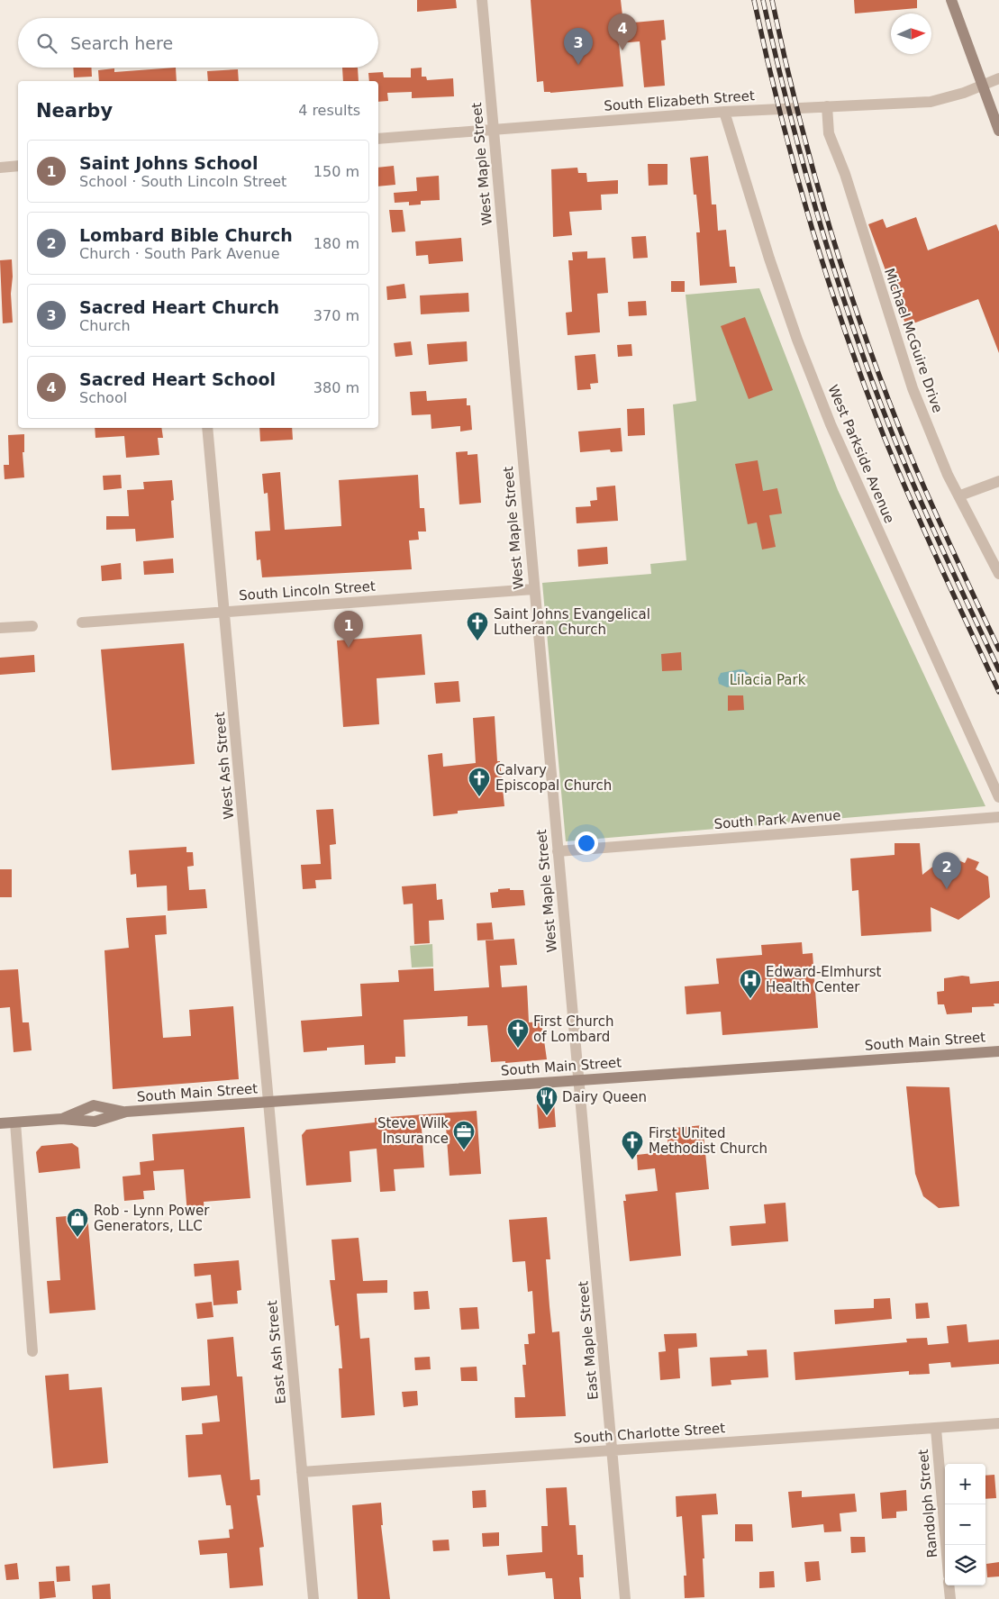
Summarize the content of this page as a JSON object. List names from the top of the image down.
{
  "streets": {
    "main road": ["South Main Street"],
    "street": [
      "South Elizabeth Street",
      "West Maple Street",
      "Michael McGuire Drive",
      "West Parkside Avenue",
      "South Lincoln Street",
      "West Ash Street",
      "South Park Avenue",
      "East Maple Street",
      "East Ash Street",
      "South Charlotte Street",
      "Randolph Street"
    ]
  },
  "crossings": [
    ["South Elizabeth Street", "West Maple Street"],
    ["South Elizabeth Street", "Michael McGuire Drive"],
    ["South Elizabeth Street", "West Parkside Avenue"],
    ["West Maple Street", "South Lincoln Street"],
    ["West Maple Street", "South Park Avenue"],
    ["West Maple Street", "South Main Street"],
    ["West Maple Street", "East Maple Street"],
    ["South Lincoln Street", "West Ash Street"],
    ["West Ash Street", "South Main Street"],
    ["West Ash Street", "East Ash Street"],
    ["South Main Street", "East Maple Street"],
    ["South Main Street", "East Ash Street"],
    ["East Maple Street", "South Charlotte Street"],
    ["East Ash Street", "South Charlotte Street"],
    ["South Charlotte Street", "Randolph Street"]
  ],
  "parks": ["Lilacia Park"],
  "places": {
    "church": [
      "Saint Johns Evangelical Lutheran Church",
      "Calvary Episcopal Church",
      "First Church of Lombard",
      "First United Methodist Church"
    ],
    "hospital": ["Edward-Elmhurst Health Center"],
    "restaurant": ["Dairy Queen"],
    "office": ["Steve Wilk Insurance"],
    "shop": ["Rob - Lynn Power Generators, LLC"]
  },
  "north": "right",
  "page": {
    "pins": [
      "4",
      "3",
      "1",
      "2"
    ],
    "search": "Search here",
    "heading": ["Nearby", "4 results"],
    "list": [
      {
        "mark": "1",
        "name": "Saint Johns School",
        "note": "School · South Lincoln Street",
        "value": "150 m"
      },
      {
        "mark": "2",
        "name": "Lombard Bible Church",
        "note": "Church · South Park Avenue",
        "value": "180 m"
      },
      {
        "mark": "3",
        "name": "Sacred Heart Church",
        "note": "Church",
        "value": "370 m"
      },
      {
        "mark": "4",
        "name": "Sacred Heart School",
        "note": "School",
        "value": "380 m"
      }
    ],
    "map_buttons": ["+", "−"]
  }
}
